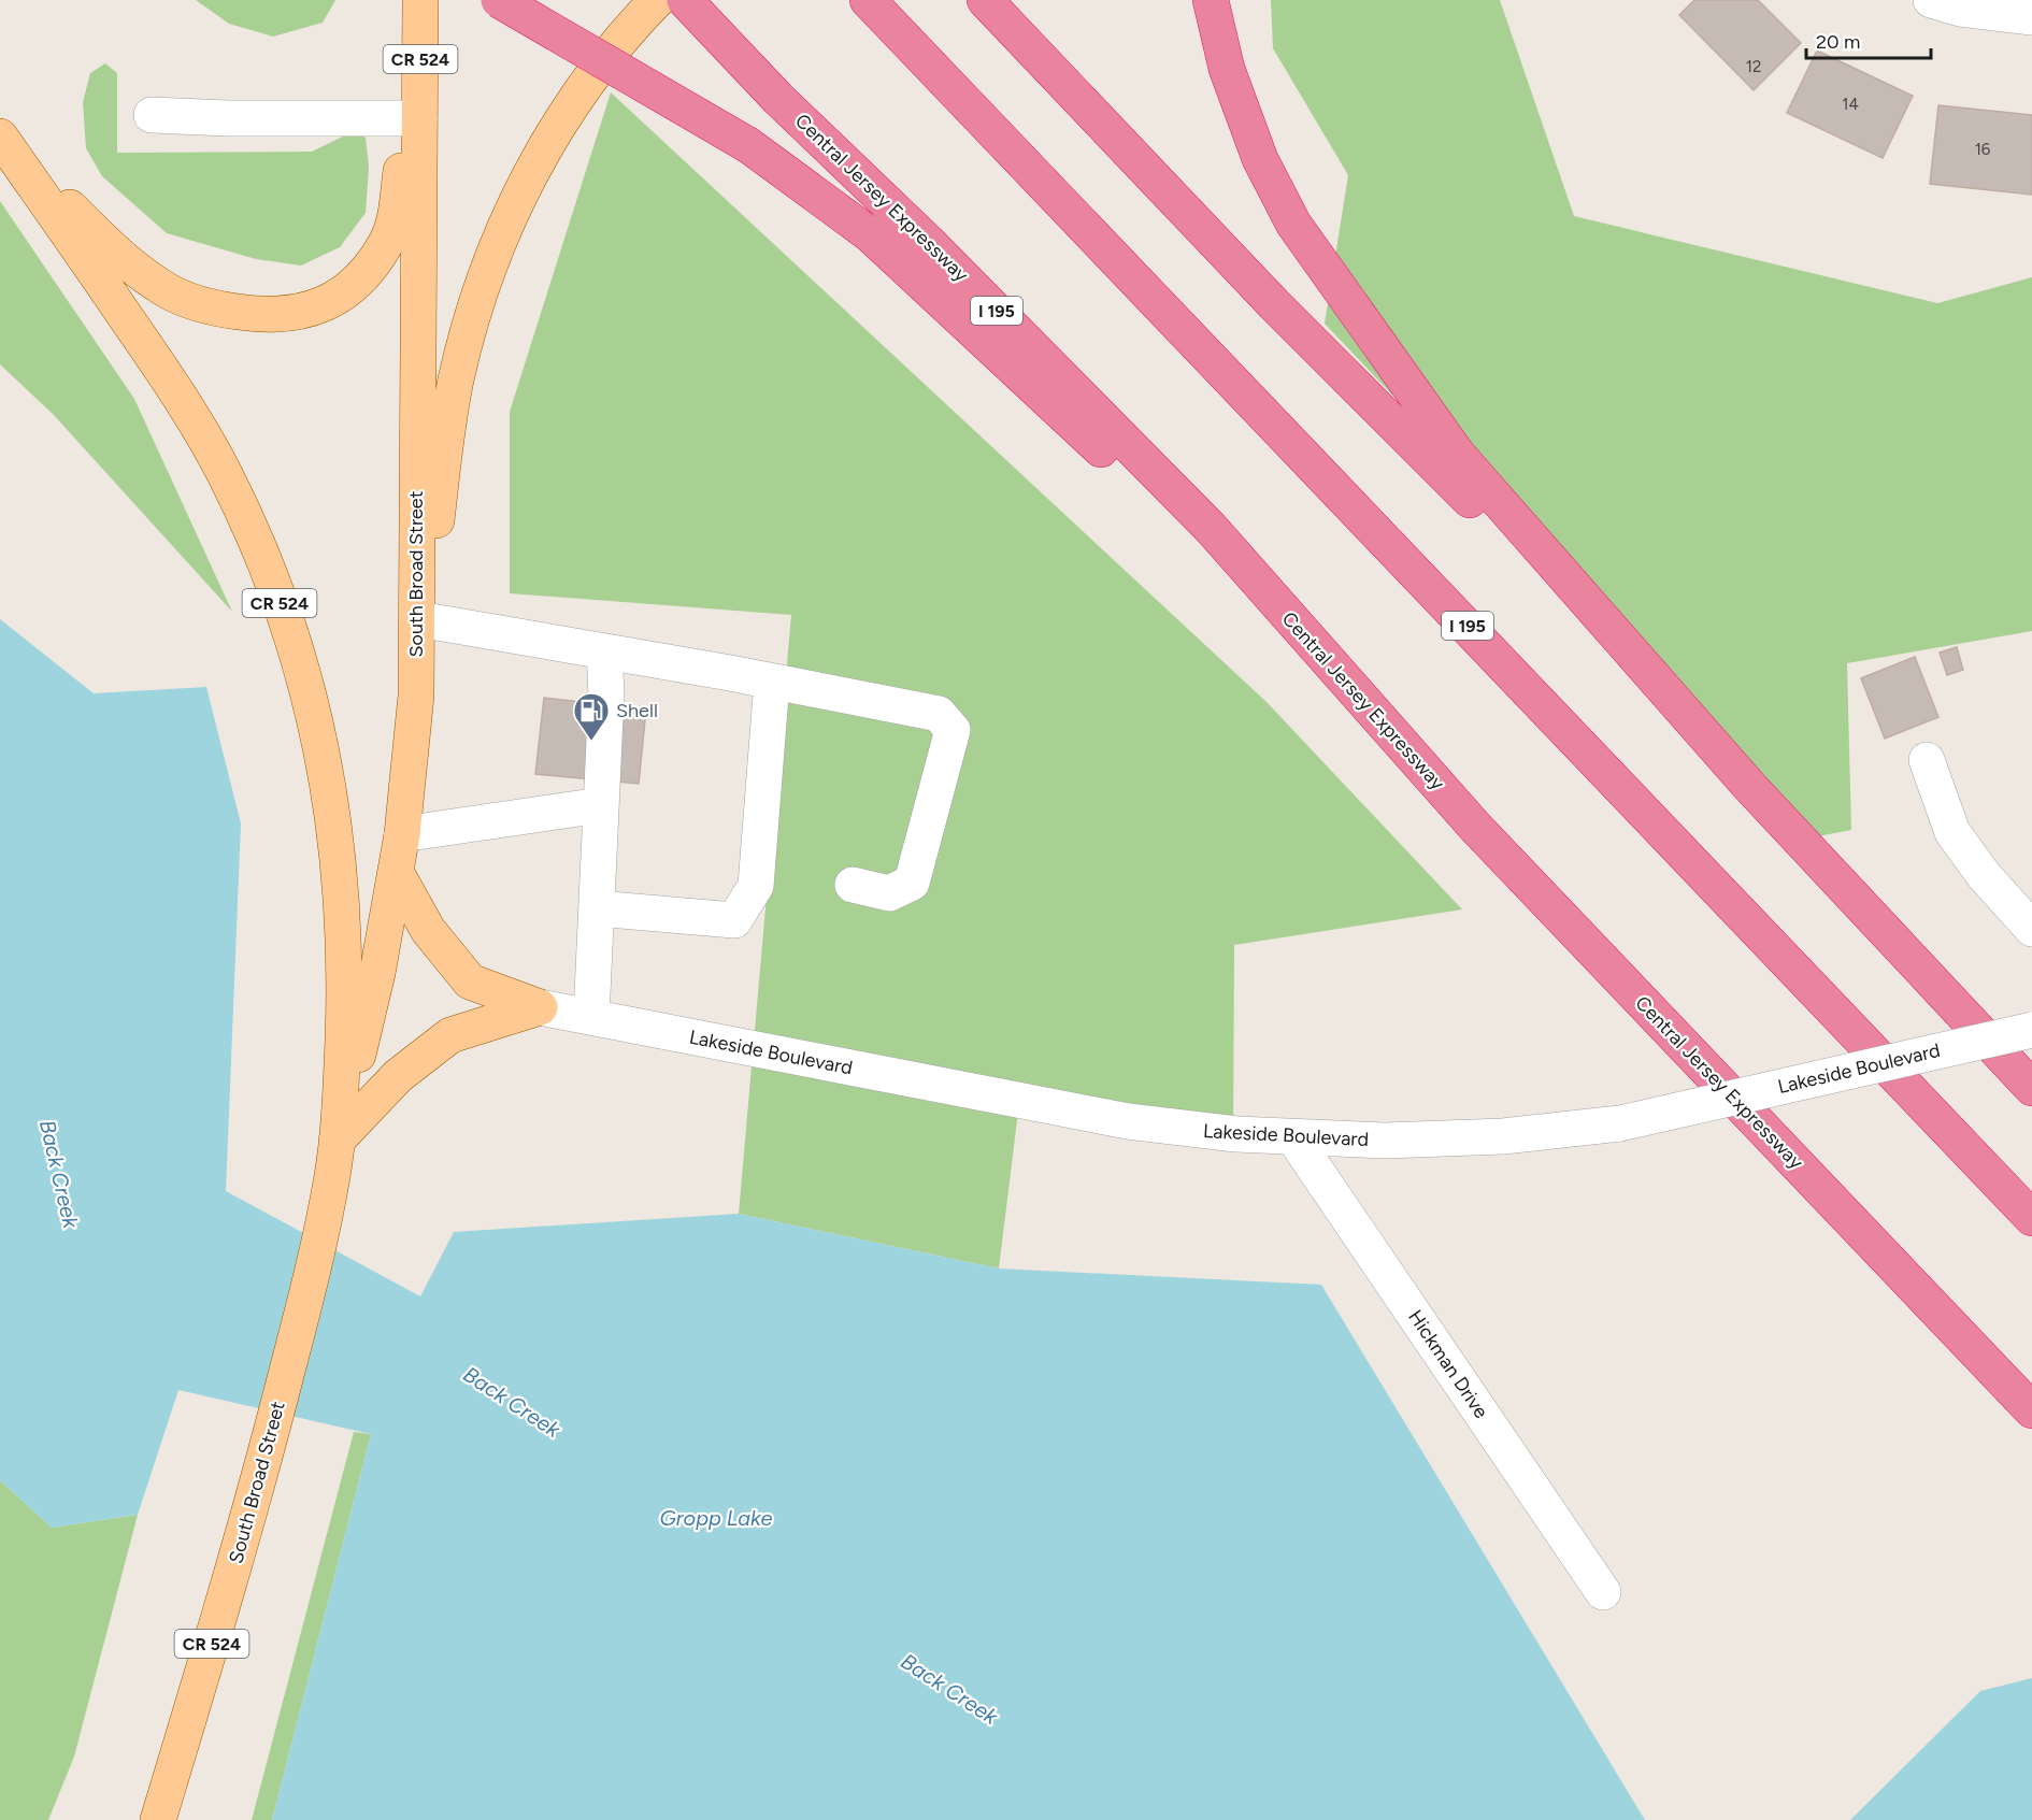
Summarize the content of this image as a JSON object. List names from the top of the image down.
{
  "streets": {
    "highway": ["Central Jersey Expressway", "I 195"],
    "main road": ["CR 524", "South Broad Street"],
    "street": ["Lakeside Boulevard", "Hickman Drive"]
  },
  "crossings": [
    ["Lakeside Boulevard", "Hickman Drive"]
  ],
  "water": ["Back Creek", "Gropp Lake"],
  "places": {
    "fuel station": ["Shell"]
  },
  "house_numbers": ["12", "14", "16"],
  "scale_bar": "20 m"
}
